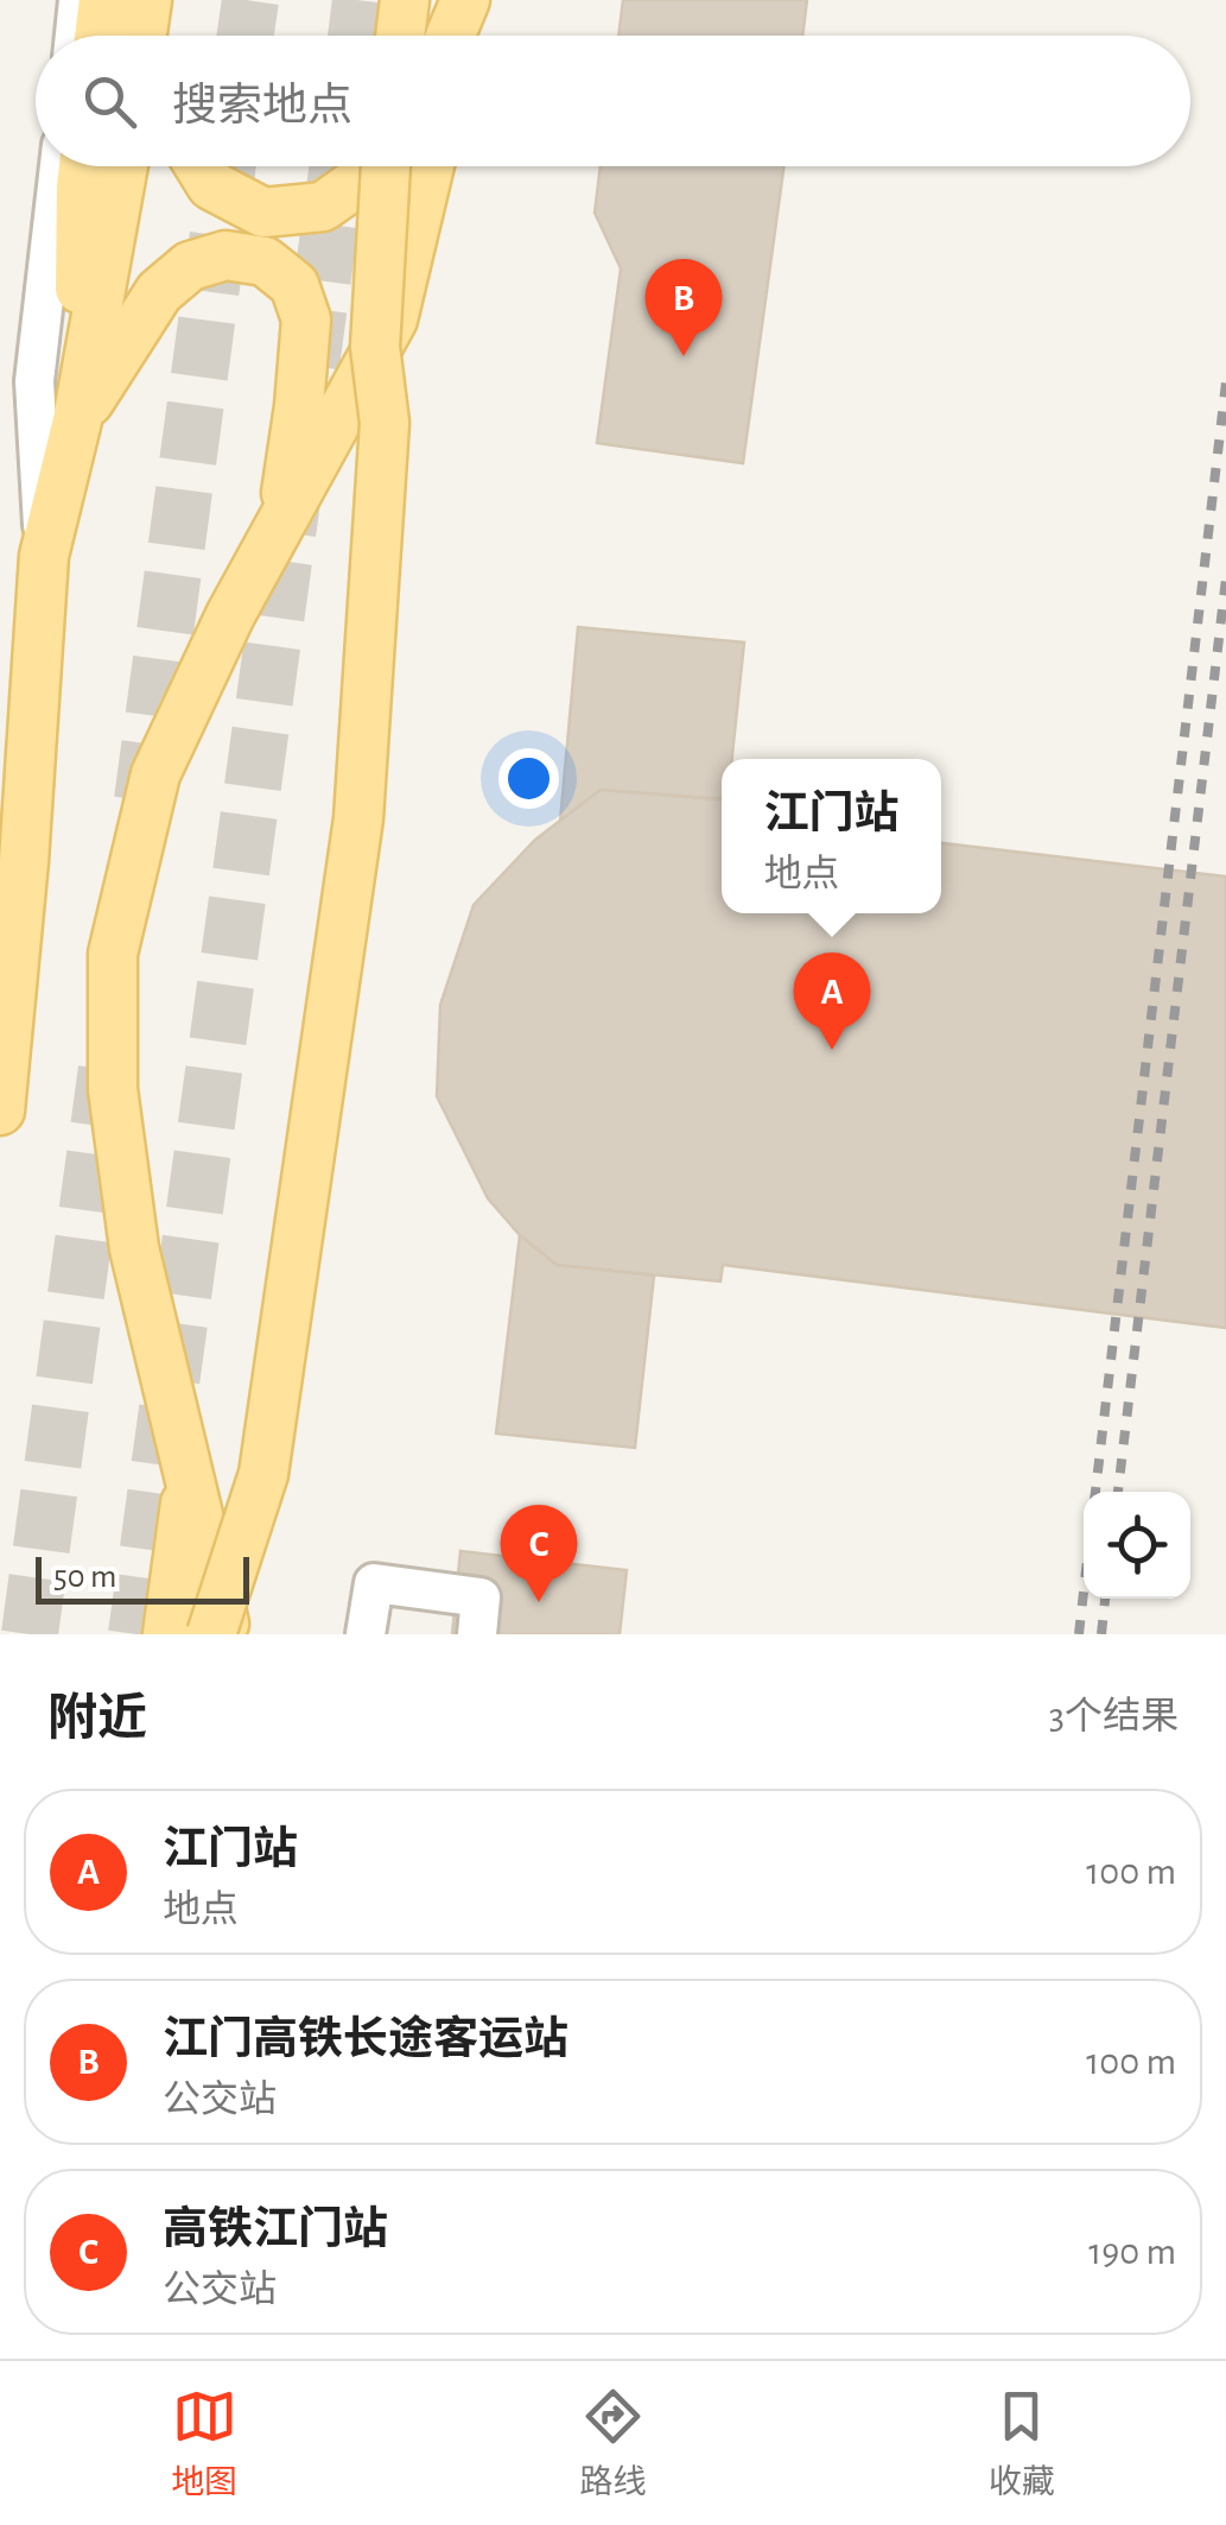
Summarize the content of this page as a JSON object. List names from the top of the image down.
{
  "scale_bar": "50 m",
  "page": {
    "search": "搜索地点",
    "pins": ["B", "A", "C"],
    "popup": ["江门站", "地点"],
    "scale": "50 m",
    "heading": ["附近", "3个结果"],
    "list": [
      {
        "mark": "A",
        "name": "江门站",
        "note": "地点",
        "value": "100 m"
      },
      {
        "mark": "B",
        "name": "江门高铁长途客运站",
        "note": "公交站",
        "value": "100 m"
      },
      {
        "mark": "C",
        "name": "高铁江门站",
        "note": "公交站",
        "value": "190 m"
      }
    ],
    "nav": ["地图", "路线", "收藏"]
  }
}
